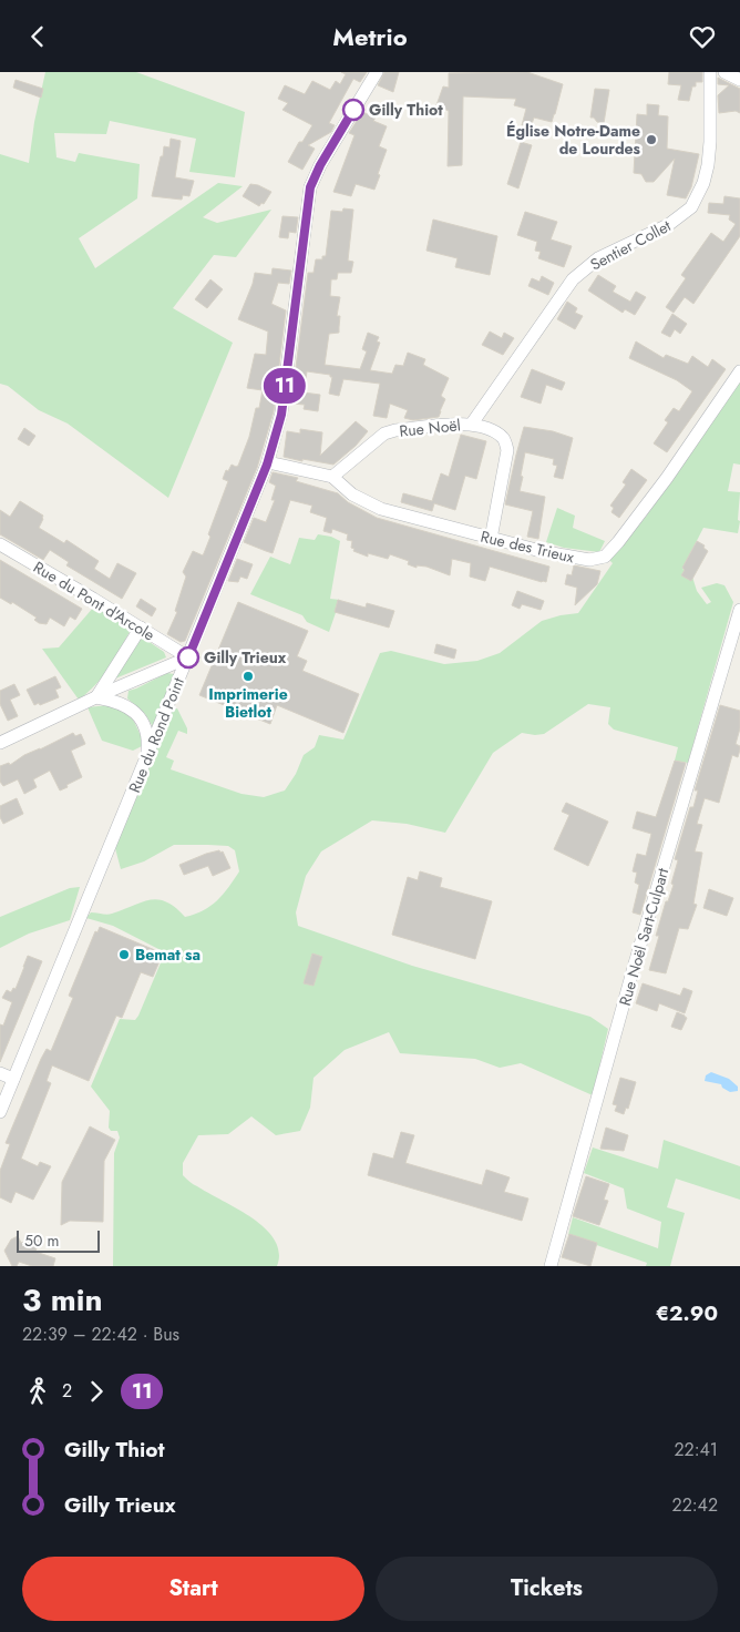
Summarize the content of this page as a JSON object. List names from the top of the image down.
{
  "streets": {
    "street": [
      "Sentier Collet",
      "Rue Noël",
      "Rue des Trieux",
      "Rue du Pont d'Arcole",
      "Rue du Rond Point",
      "Rue Noël Sart-Culpart"
    ]
  },
  "crossings": [
    ["Sentier Collet", "Rue Noël"],
    ["Rue Noël", "Rue des Trieux"],
    ["Rue du Pont d'Arcole", "Rue du Rond Point"]
  ],
  "places": [
    "Gilly Thiot",
    "Église Notre-Dame de Lourdes",
    "Gilly Trieux",
    "Imprimerie Bietlot",
    "Bemat sa"
  ],
  "lines": ["bus line 11"],
  "scale_bar": "50 m",
  "page": {
    "header": "Metrio",
    "on_map": "11",
    "scale": "50 m",
    "heading": ["3 min", "22:39 – 22:42 · Bus", "€2.90"],
    "legs": ["2", "11"],
    "list": [
      {
        "name": "Gilly Thiot",
        "value": "22:41"
      },
      {
        "name": "Gilly Trieux",
        "value": "22:42"
      }
    ],
    "buttons": ["Start", "Tickets"]
  }
}
